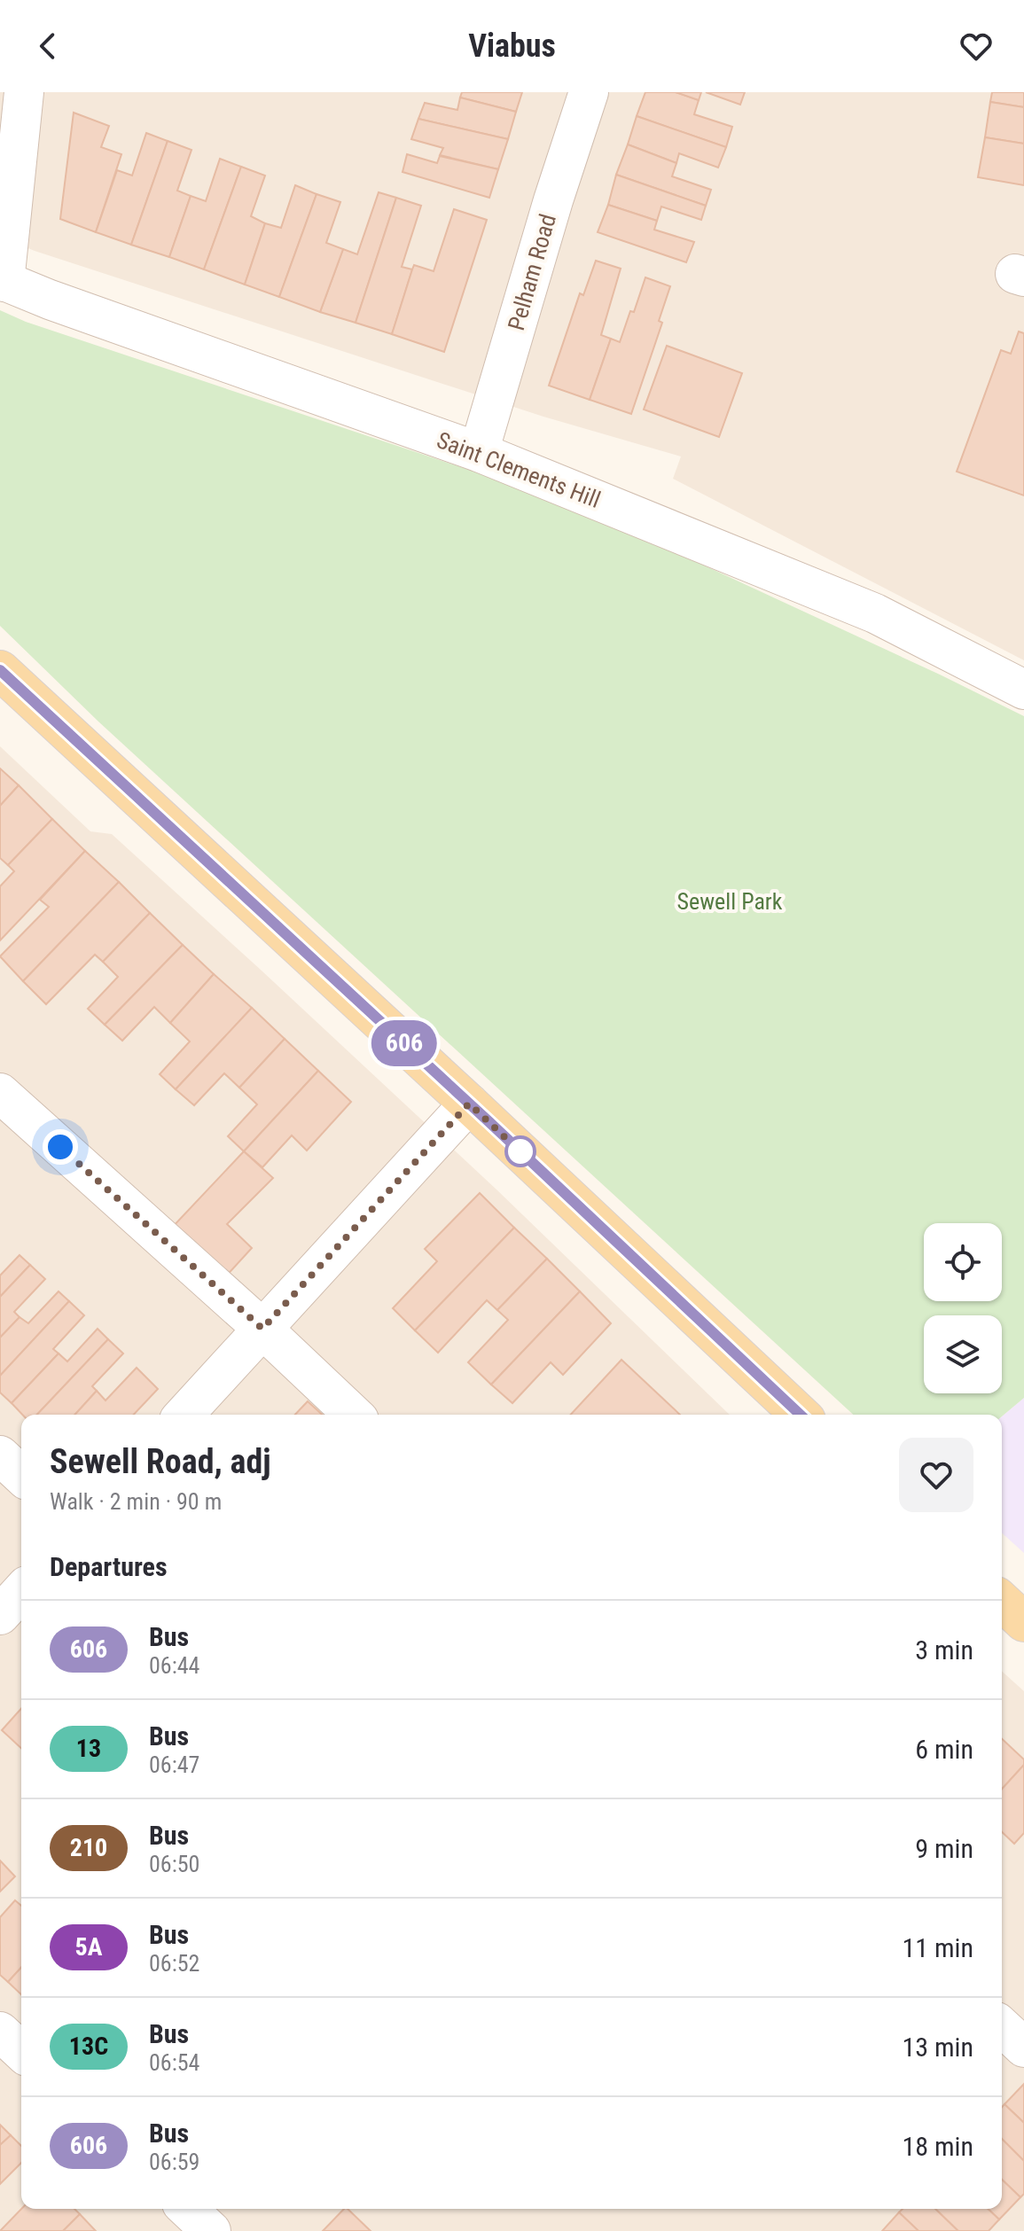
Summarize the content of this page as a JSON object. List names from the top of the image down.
{
  "streets": {
    "street": ["Pelham Road", "Saint Clements Hill"]
  },
  "crossings": [
    ["Pelham Road", "Saint Clements Hill"]
  ],
  "parks": ["Sewell Park"],
  "lines": ["bus line 606"],
  "page": {
    "header": "Viabus",
    "on_map": "606",
    "heading": [
      ["Sewell Road, adj", "Walk · 2 min · 90 m"],
      "Departures"
    ],
    "list": [
      {
        "mark": "606",
        "name": "Bus",
        "note": "06:44",
        "value": "3 min"
      },
      {
        "mark": "13",
        "name": "Bus",
        "note": "06:47",
        "value": "6 min"
      },
      {
        "mark": "210",
        "name": "Bus",
        "note": "06:50",
        "value": "9 min"
      },
      {
        "mark": "5A",
        "name": "Bus",
        "note": "06:52",
        "value": "11 min"
      },
      {
        "mark": "13C",
        "name": "Bus",
        "note": "06:54",
        "value": "13 min"
      },
      {
        "mark": "606",
        "name": "Bus",
        "note": "06:59",
        "value": "18 min"
      }
    ]
  }
}
